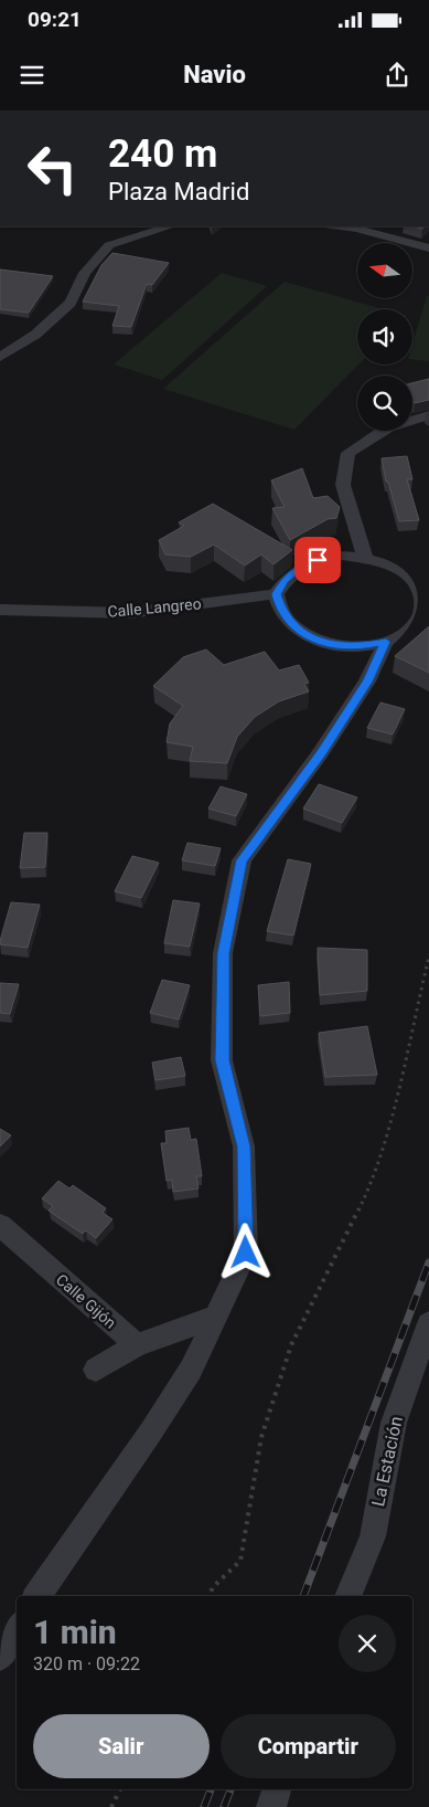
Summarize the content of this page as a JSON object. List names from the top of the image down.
{
  "streets": {
    "street": ["Calle Langreo", "Calle Gijón", "La Estación"]
  },
  "north": "left",
  "page": {
    "status": "09:21",
    "header": "Navio",
    "turn": ["240 m", "Plaza Madrid"],
    "heading": ["1 min", "320 m · 09:22"],
    "buttons": ["Salir", "Compartir"]
  }
}
